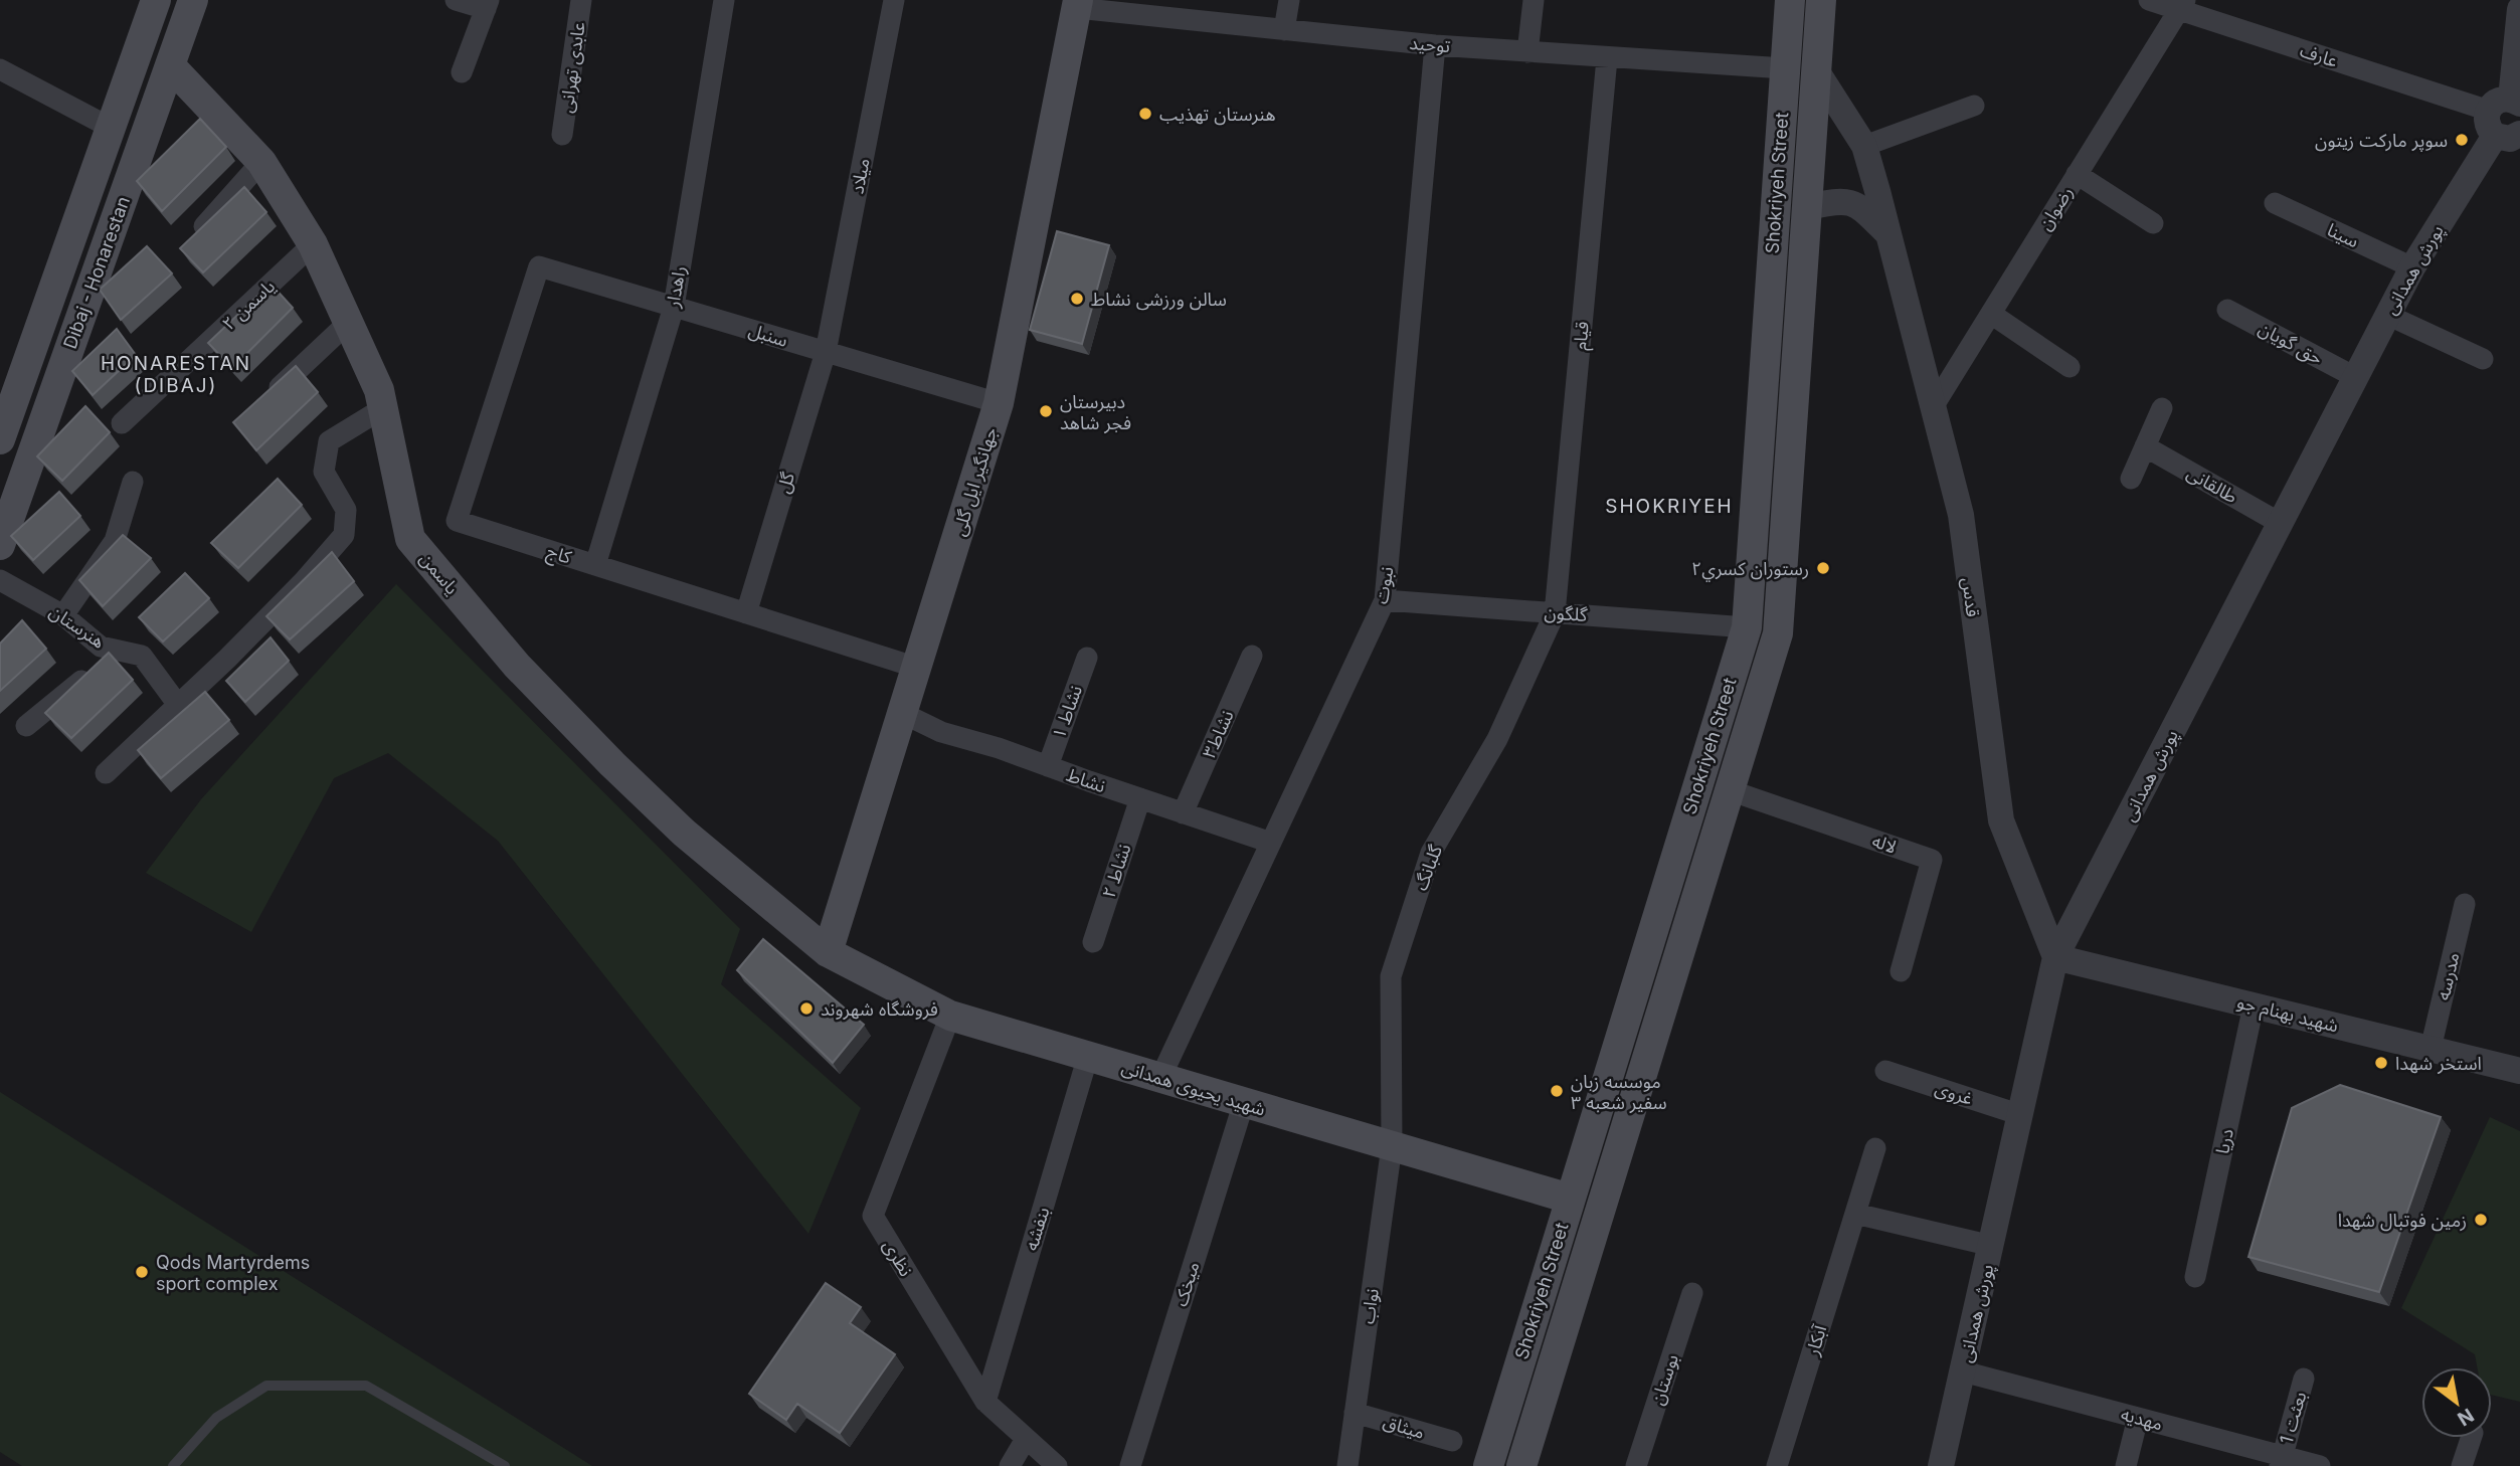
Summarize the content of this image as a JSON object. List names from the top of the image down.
{
  "streets": {
    "main road": [
      "Shokriyeh Street",
      "Dibaj - Honarestan",
      "جهانگیر ایل گلی",
      "یاسمن",
      "شهید یحیوی همدانی"
    ],
    "street": [
      "توحید",
      "عارف",
      "عابدی تهرانی",
      "میلاد",
      "رضوان",
      "سینا",
      "پورش همدانی",
      "راهدار",
      "یاسمن ۲",
      "سنبل",
      "قیام",
      "حق گویان",
      "گل",
      "طالقانی",
      "کاج",
      "نبوت",
      "قدس",
      "گلگون",
      "هنرستان",
      "نشاط ۱",
      "نشاط۳",
      "نشاط",
      "لاله",
      "گلبانگ",
      "نشاط ۲",
      "مدرسه",
      "شهید بهنام جو",
      "غروی",
      "دریا",
      "بنفشه",
      "نظری",
      "میخک",
      "نواب",
      "آبکار",
      "بوستان",
      "بعثت 1",
      "مهدیه",
      "میثاق"
    ]
  },
  "crossings": [
    ["توحید", "Shokriyeh Street"],
    ["توحید", "قیام"],
    ["توحید", "جهانگیر ایل گلی"],
    ["توحید", "نبوت"],
    ["عارف", "رضوان"],
    ["عارف", "پورش همدانی"],
    ["میلاد", "سنبل"],
    ["میلاد", "گل"],
    ["Shokriyeh Street", "قدس"],
    ["Shokriyeh Street", "گلگون"],
    ["Shokriyeh Street", "لاله"],
    ["Shokriyeh Street", "شهید یحیوی همدانی"],
    ["رضوان", "قدس"],
    ["سینا", "پورش همدانی"],
    ["پورش همدانی", "حق گویان"],
    ["پورش همدانی", "طالقانی"],
    ["پورش همدانی", "قدس"],
    ["پورش همدانی", "شهید بهنام جو"],
    ["پورش همدانی", "غروی"],
    ["پورش همدانی", "مهدیه"],
    ["Dibaj - Honarestan", "یاسمن"],
    ["راهدار", "سنبل"],
    ["راهدار", "کاج"],
    ["یاسمن ۲", "یاسمن"],
    ["سنبل", "جهانگیر ایل گلی"],
    ["سنبل", "گل"],
    ["سنبل", "کاج"],
    ["قیام", "گلگون"],
    ["قیام", "گلبانگ"],
    ["جهانگیر ایل گلی", "کاج"],
    ["جهانگیر ایل گلی", "یاسمن"],
    ["جهانگیر ایل گلی", "نشاط"],
    ["جهانگیر ایل گلی", "شهید یحیوی همدانی"],
    ["گل", "کاج"],
    ["یاسمن", "شهید یحیوی همدانی"],
    ["نبوت", "گلگون"],
    ["نبوت", "نشاط"],
    ["نبوت", "شهید یحیوی همدانی"],
    ["قدس", "شهید بهنام جو"],
    ["گلگون", "گلبانگ"],
    ["نشاط ۱", "نشاط"],
    ["نشاط۳", "نشاط"],
    ["نشاط", "نشاط ۲"],
    ["گلبانگ", "شهید یحیوی همدانی"],
    ["گلبانگ", "نواب"],
    ["مدرسه", "شهید بهنام جو"],
    ["شهید بهنام جو", "دریا"],
    ["شهید یحیوی همدانی", "بنفشه"],
    ["شهید یحیوی همدانی", "نظری"],
    ["شهید یحیوی همدانی", "میخک"],
    ["شهید یحیوی همدانی", "نواب"],
    ["بنفشه", "نظری"],
    ["نواب", "میثاق"],
    ["بعثت 1", "مهدیه"]
  ],
  "districts": ["HONARESTAN (DIBAJ)", "SHOKRIYEH"],
  "places": [
    "هنرستان تهذیب",
    "سوپر مارکت زیتون",
    "سالن ورزشی نشاط",
    "دبیرستان فجر شاهد",
    "رستوران کسري٢",
    "فروشگاه شهروند",
    "استخر شهدا",
    "موسسه زبان سفیر شعبه ۳",
    "زمین فوتبال شهدا",
    "Qods Martyrdems sport complex"
  ],
  "north": "bottom right"
}
